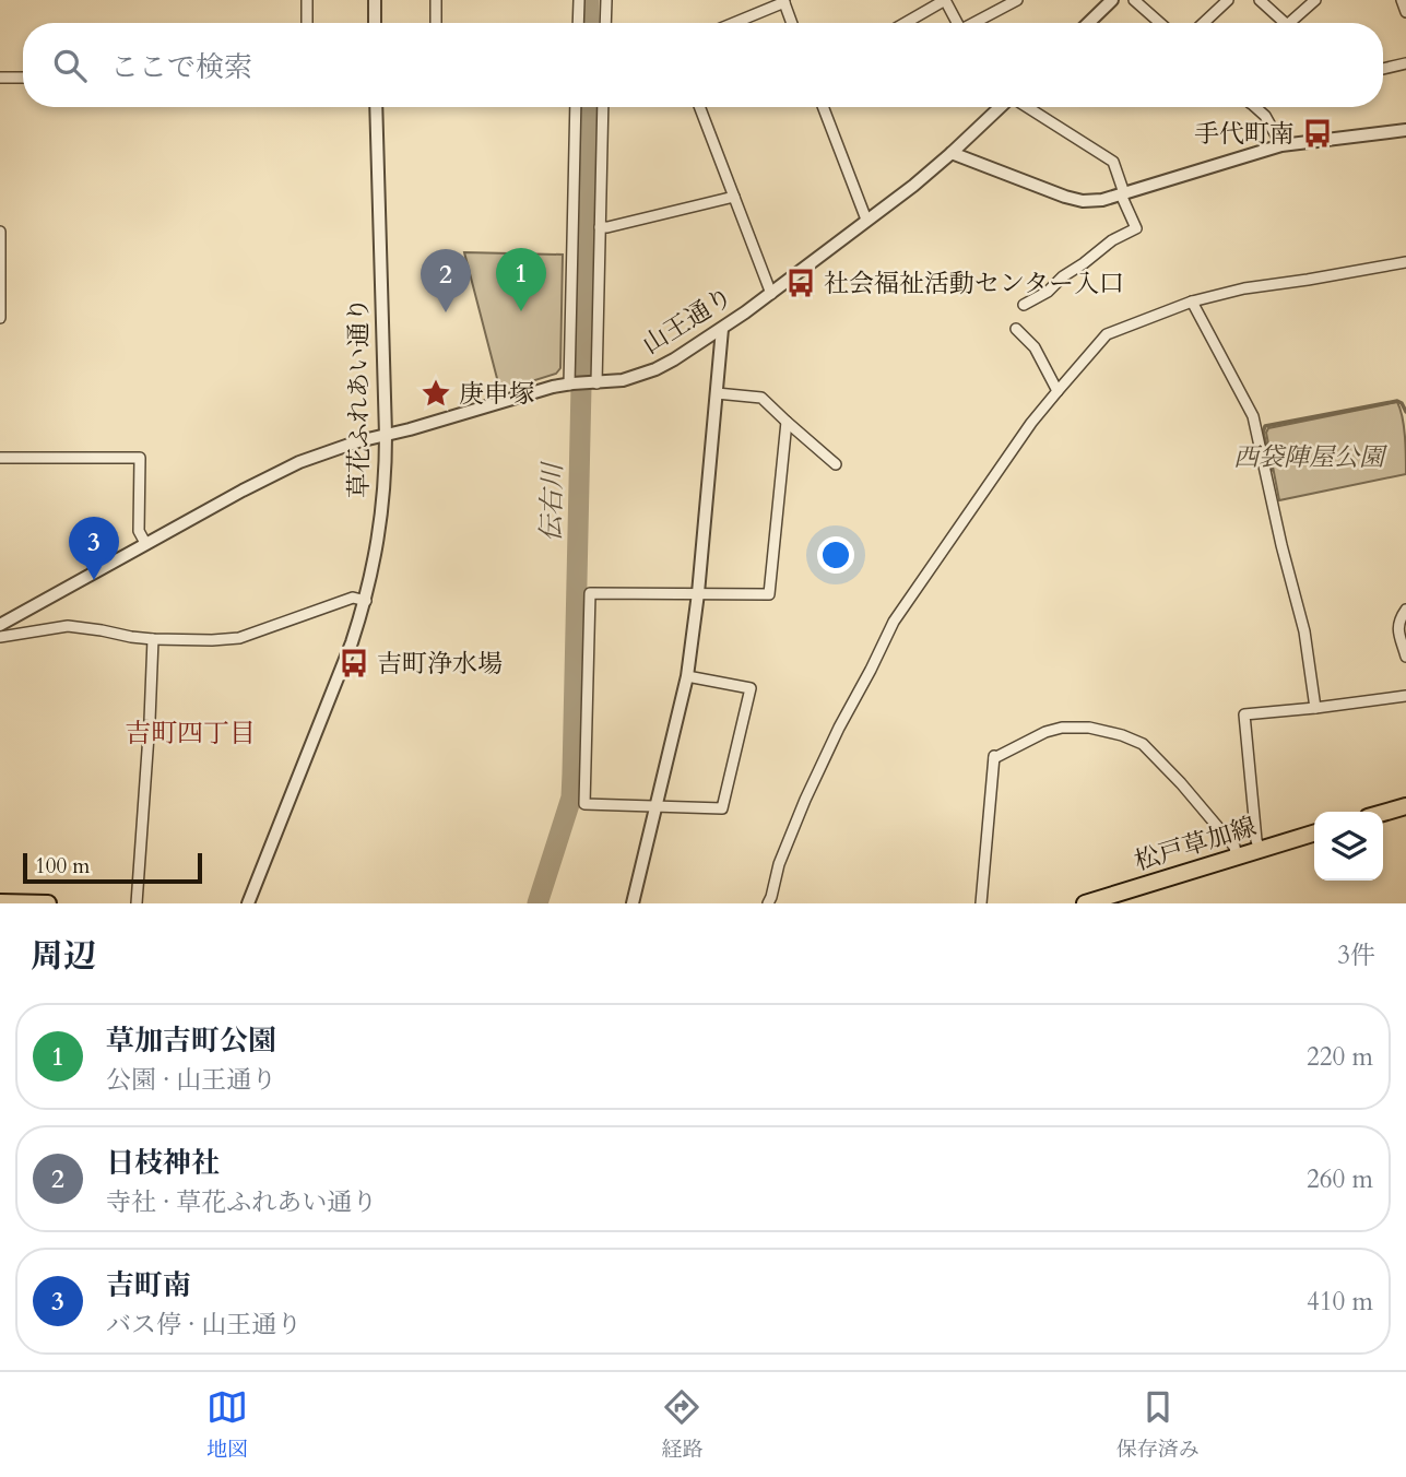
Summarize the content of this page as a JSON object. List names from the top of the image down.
{
  "streets": {
    "main road": ["松戸草加線"],
    "street": ["山王通り", "草花ふれあい通り"]
  },
  "crossings": [
    ["山王通り", "草花ふれあい通り"]
  ],
  "districts": ["吉町四丁目"],
  "water": ["伝右川"],
  "parks": ["西袋陣屋公園"],
  "places": {
    "bus stop": ["手代町南", "社会福祉活動センター入口", "吉町浄水場"],
    "place": ["庚申塚"]
  },
  "scale_bar": "100 m",
  "page": {
    "search": "ここで検索",
    "pins": ["1", "2", "3"],
    "scale": "100 m",
    "heading": ["周辺", "3件"],
    "list": [
      {
        "mark": "1",
        "name": "草加吉町公園",
        "note": "公園 · 山王通り",
        "value": "220 m"
      },
      {
        "mark": "2",
        "name": "日枝神社",
        "note": "寺社 · 草花ふれあい通り",
        "value": "260 m"
      },
      {
        "mark": "3",
        "name": "吉町南",
        "note": "バス停 · 山王通り",
        "value": "410 m"
      }
    ],
    "nav": ["地図", "経路", "保存済み"]
  }
}
